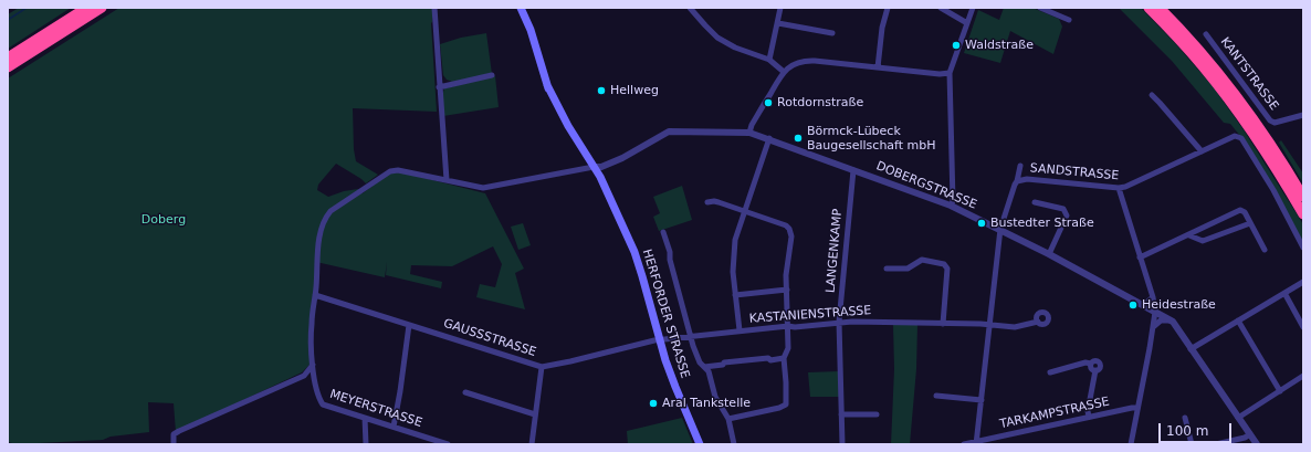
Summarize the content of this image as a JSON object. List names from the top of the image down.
{
  "streets": {
    "main road": ["HERFORDER STRASSE"],
    "street": [
      "KANTSTRASSE",
      "SANDSTRASSE",
      "DOBERGSTRASSE",
      "LANGENKAMP",
      "KASTANIENSTRASSE",
      "GAUSSSTRASSE",
      "MEYERSTRASSE",
      "TARKAMPSTRASSE"
    ]
  },
  "crossings": [
    ["DOBERGSTRASSE", "LANGENKAMP"],
    ["DOBERGSTRASSE", "HERFORDER STRASSE"],
    ["DOBERGSTRASSE", "MEYERSTRASSE"],
    ["LANGENKAMP", "KASTANIENSTRASSE"],
    ["HERFORDER STRASSE", "KASTANIENSTRASSE"],
    ["HERFORDER STRASSE", "GAUSSSTRASSE"],
    ["HERFORDER STRASSE", "MEYERSTRASSE"],
    ["KASTANIENSTRASSE", "GAUSSSTRASSE"],
    ["GAUSSSTRASSE", "MEYERSTRASSE"]
  ],
  "parks": ["Doberg"],
  "places": [
    "Waldstraße",
    "Hellweg",
    "Rotdornstraße",
    "Börmck-Lübeck Baugesellschaft mbH",
    "Bustedter Straße",
    "Heidestraße",
    "Aral Tankstelle"
  ],
  "scale_bar": "100 m"
}
